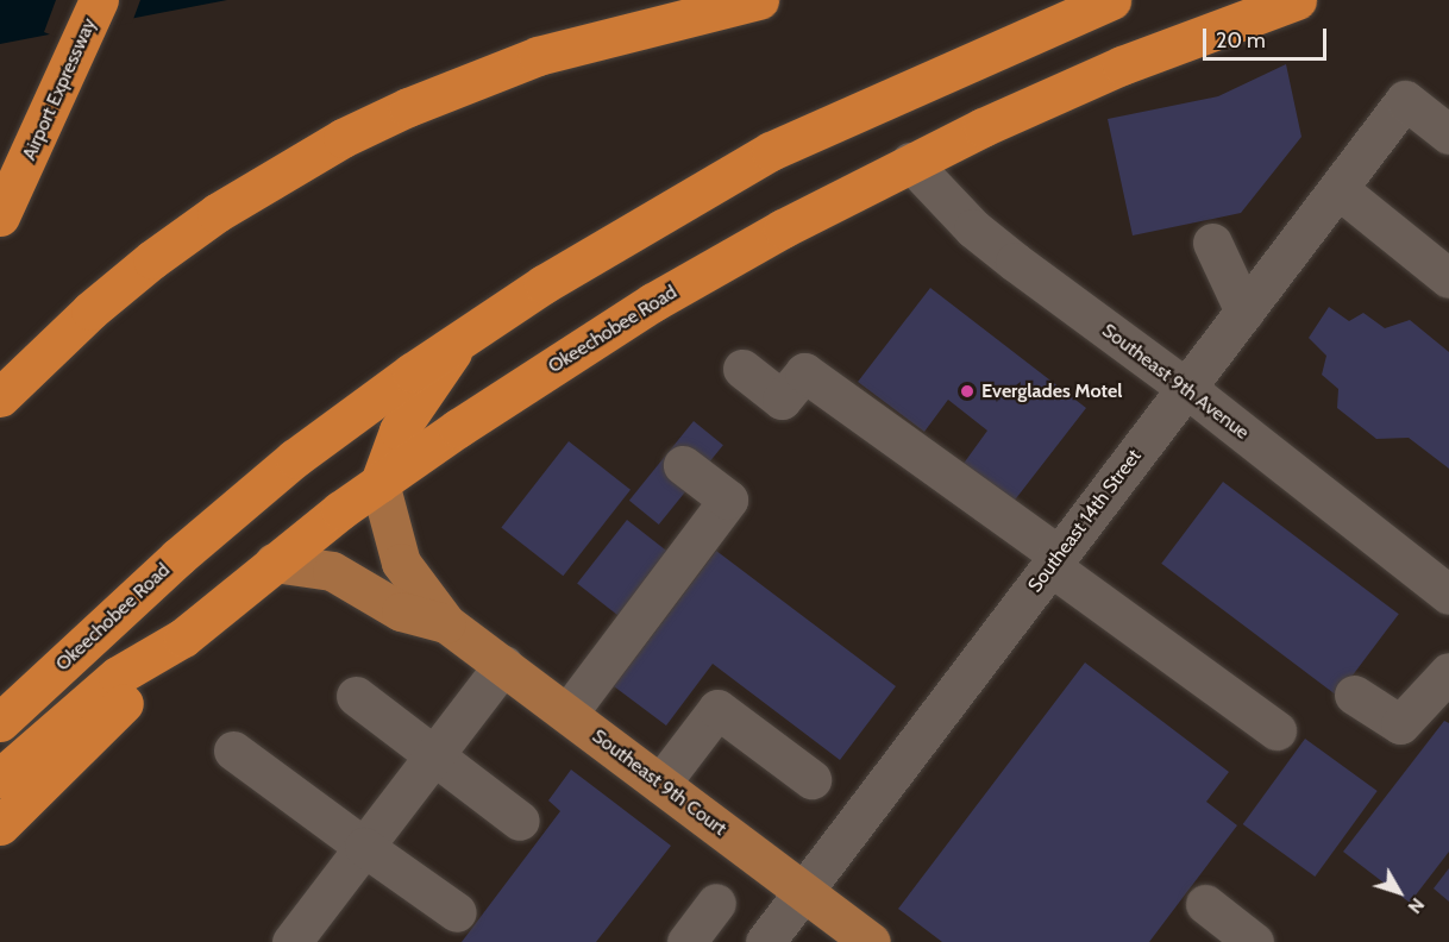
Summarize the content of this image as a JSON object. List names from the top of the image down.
{
  "streets": {
    "highway": ["Airport Expressway", "Okeechobee Road"],
    "main road": ["Southeast 9th Court"],
    "street": ["Southeast 9th Avenue", "Southeast 14th Street"]
  },
  "crossings": [
    ["Okeechobee Road", "Southeast 9th Avenue"],
    ["Okeechobee Road", "Southeast 9th Court"],
    ["Southeast 9th Avenue", "Southeast 14th Street"],
    ["Southeast 14th Street", "Southeast 9th Court"]
  ],
  "places": ["Everglades Motel"],
  "scale_bar": "20 m",
  "north": "bottom right"
}
